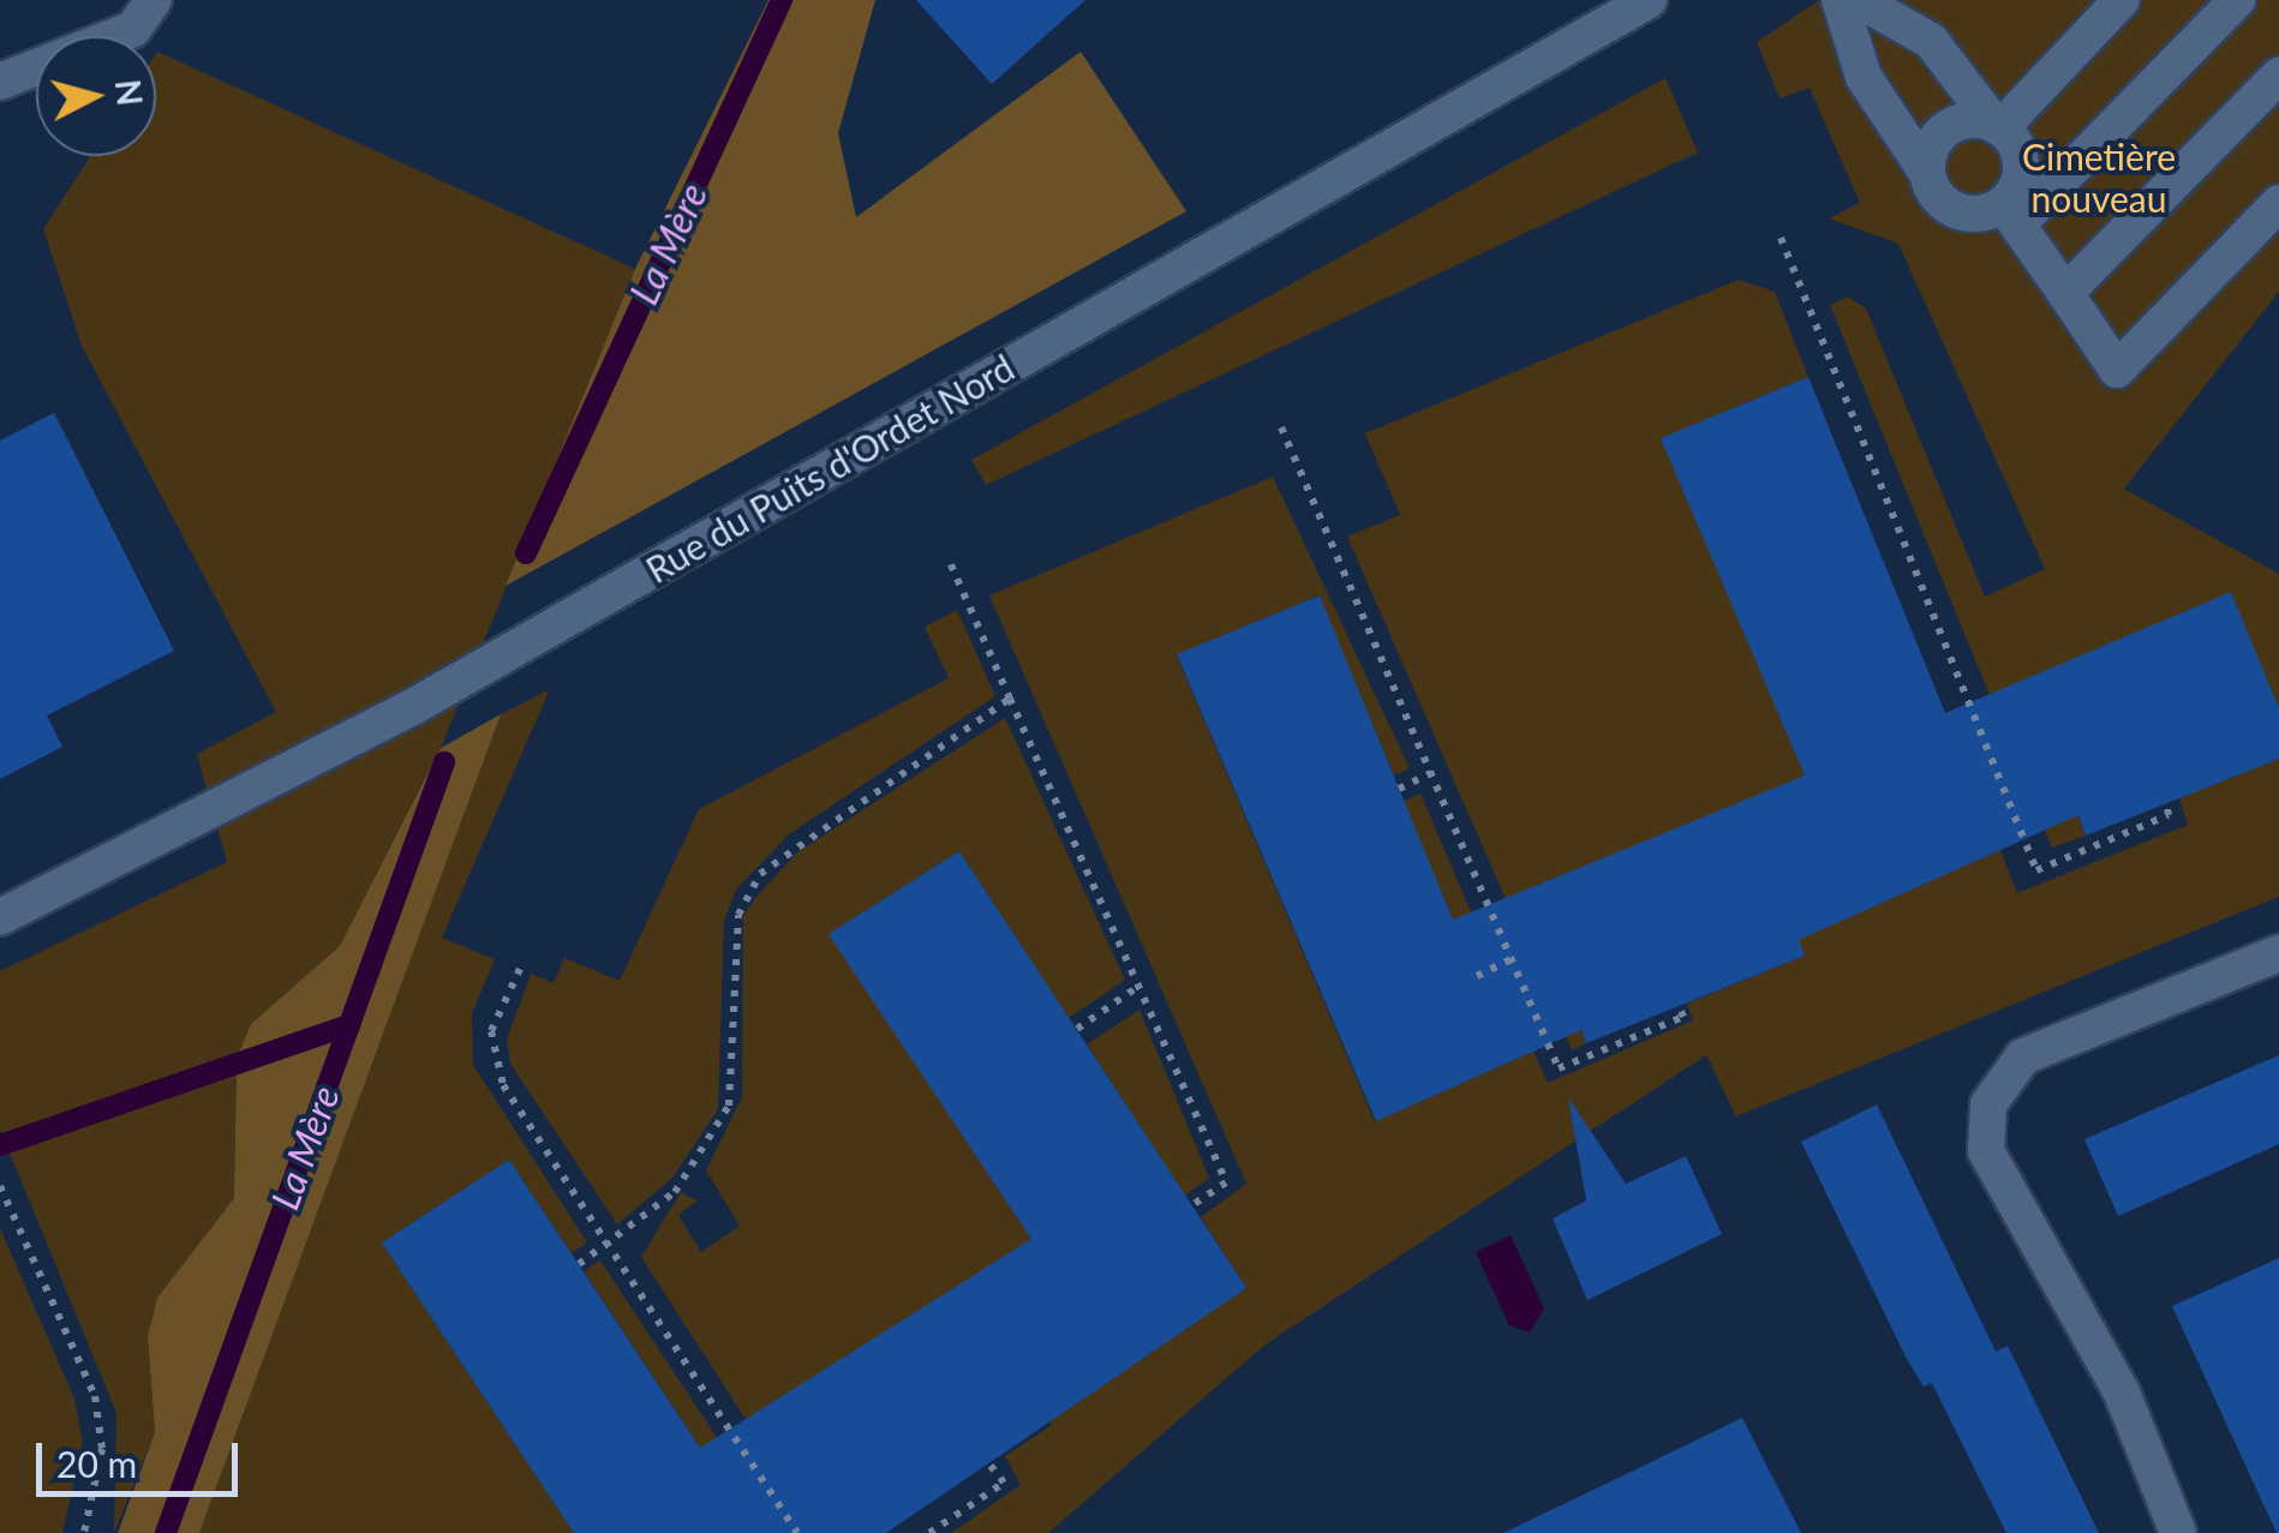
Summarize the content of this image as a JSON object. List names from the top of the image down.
{
  "streets": {
    "street": ["Rue du Puits d'Ordet Nord"]
  },
  "water": ["La Mère"],
  "parks": ["Cimetière nouveau"],
  "scale_bar": "20 m",
  "north": "right"
}
